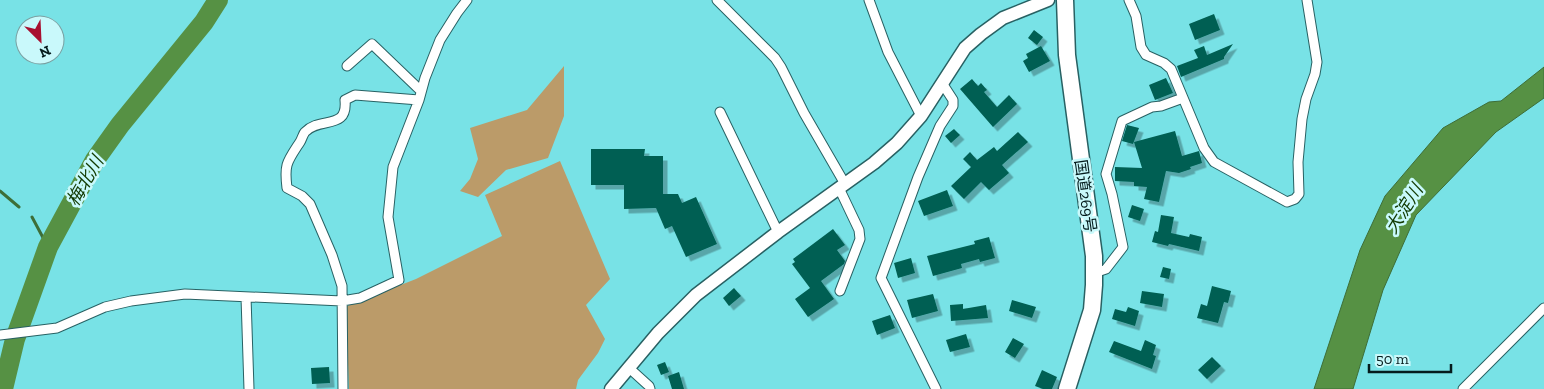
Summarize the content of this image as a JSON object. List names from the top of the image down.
{
  "streets": {
    "highway": ["国道269号"]
  },
  "water": ["梅北川", "大淀川"],
  "scale_bar": "50 m",
  "north": "bottom right"
}
